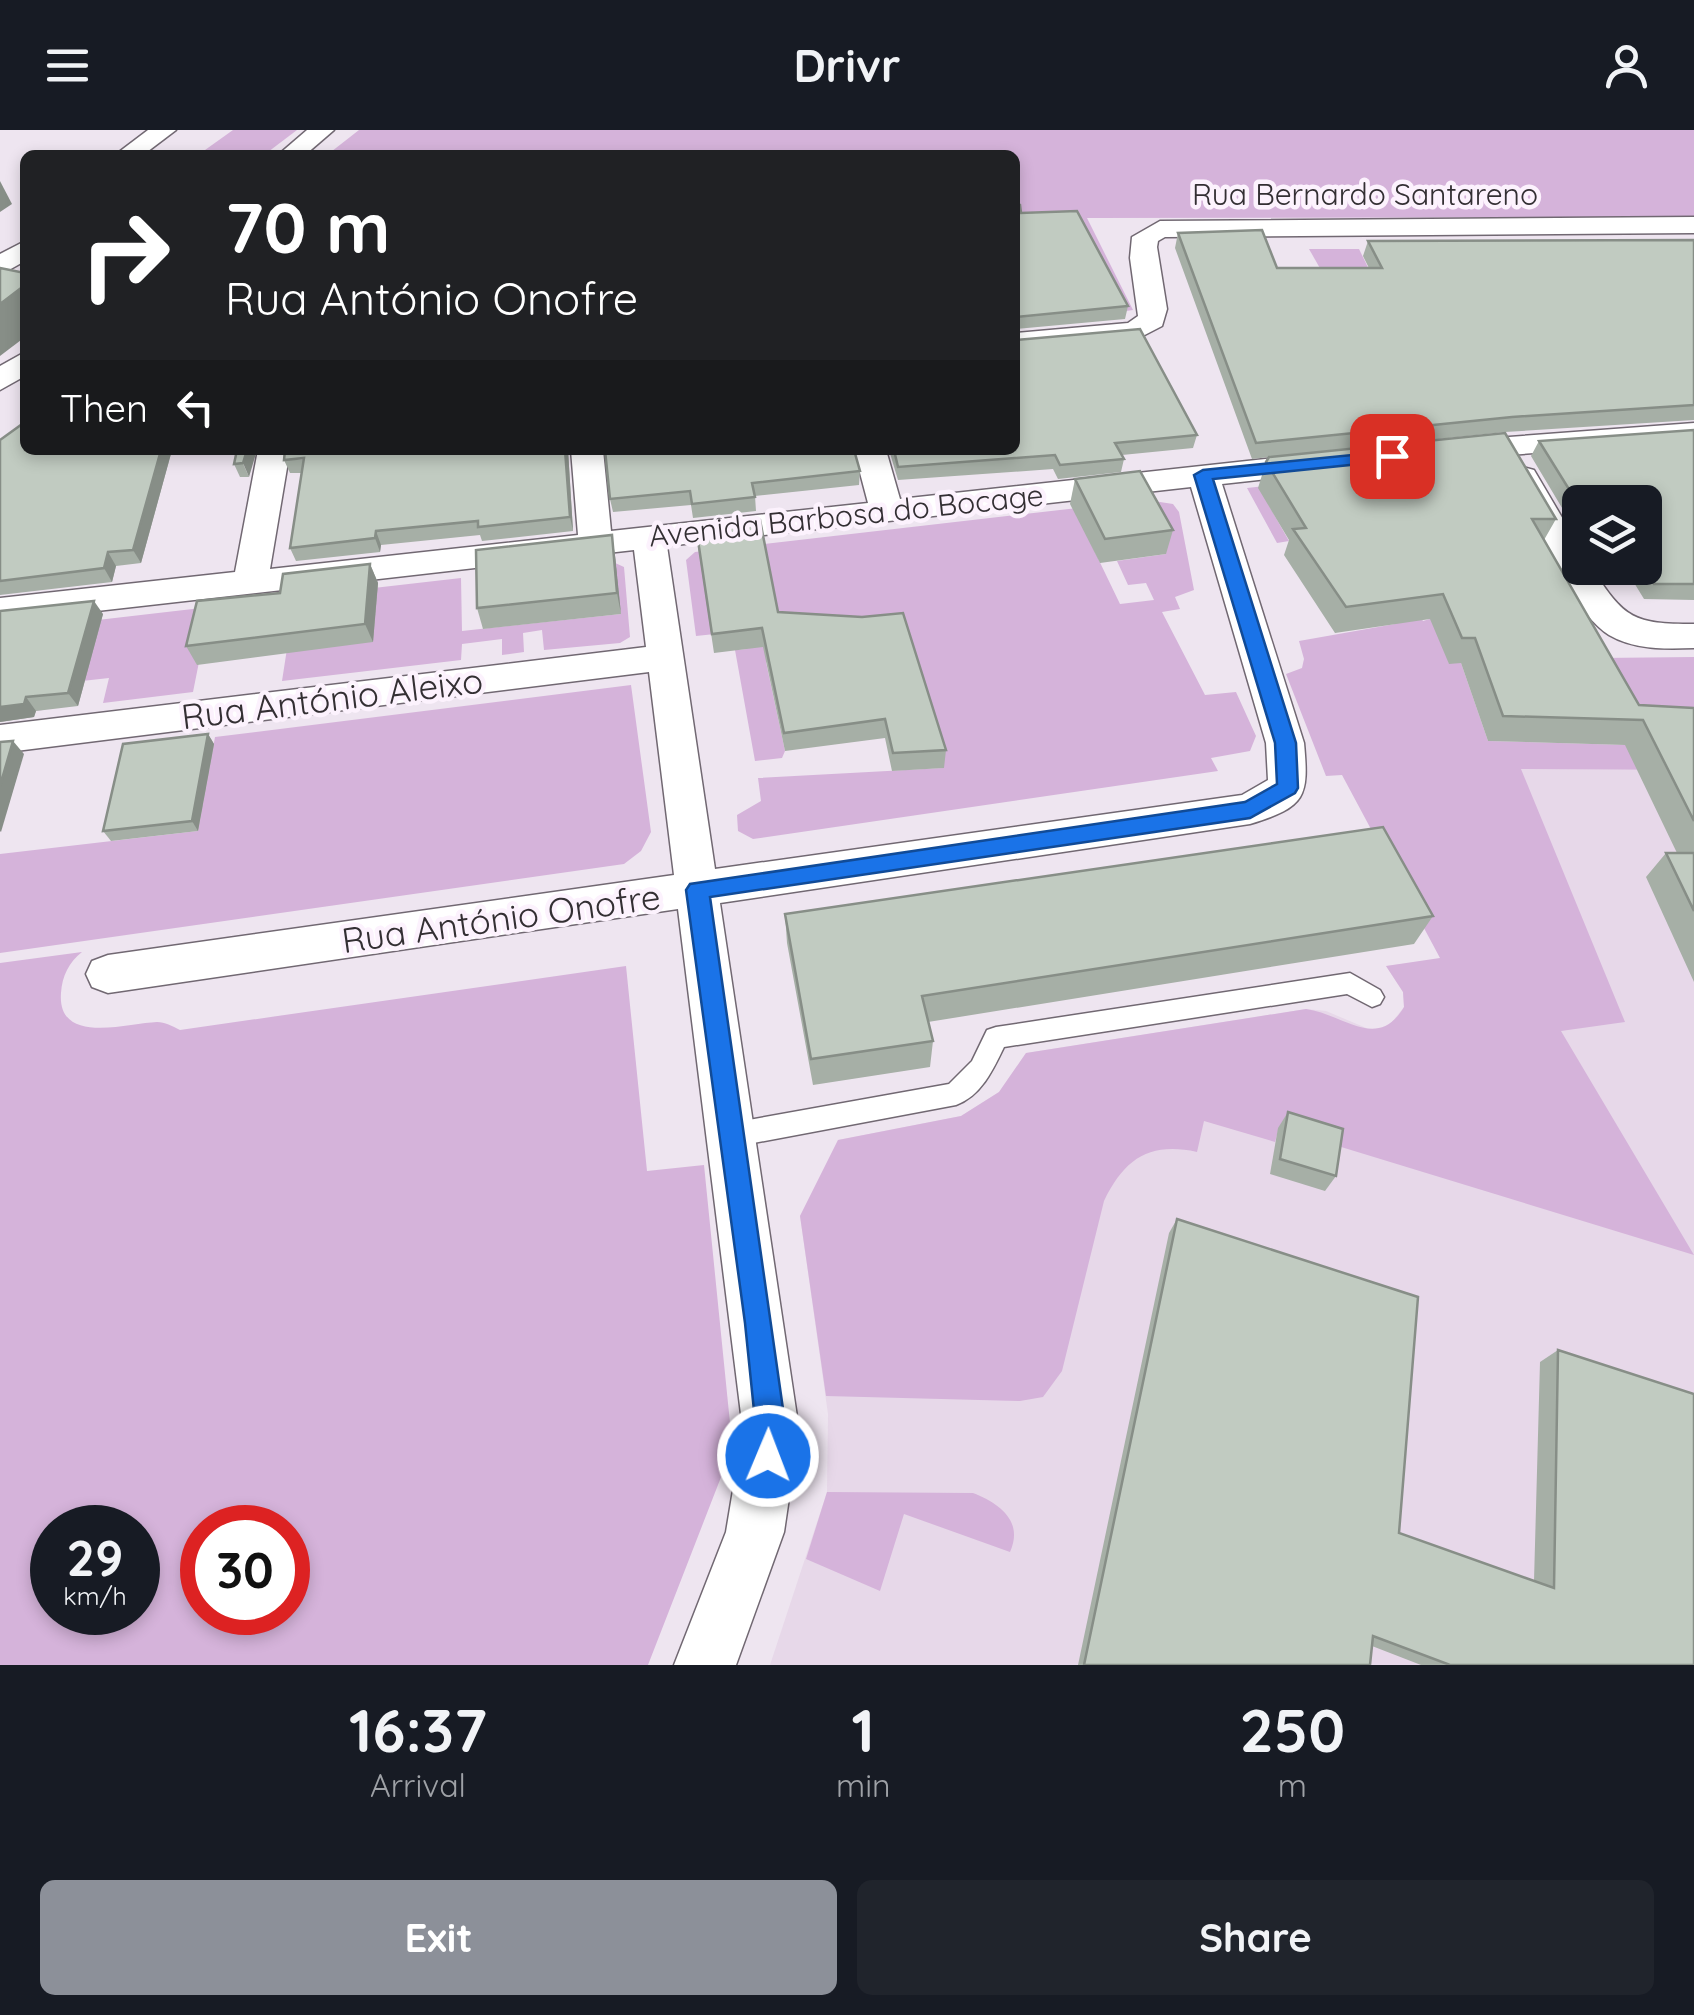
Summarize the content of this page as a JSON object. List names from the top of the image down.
{
  "streets": {
    "street": [
      "Rua Bernardo Santareno",
      "Avenida Barbosa do Bocage",
      "Rua António Aleixo",
      "Rua António Onofre"
    ]
  },
  "crossings": [
    ["Avenida Barbosa do Bocage", "Rua António Onofre"]
  ],
  "page": {
    "header": "Drivr",
    "turn": ["70 m", "Rua António Onofre"],
    "then": "Then",
    "speed": "29 km/h",
    "limit": "30",
    "eta": [
      "16:37",
      "Arrival",
      "1",
      "min",
      "250",
      "m"
    ],
    "buttons": ["Exit", "Share"]
  }
}
